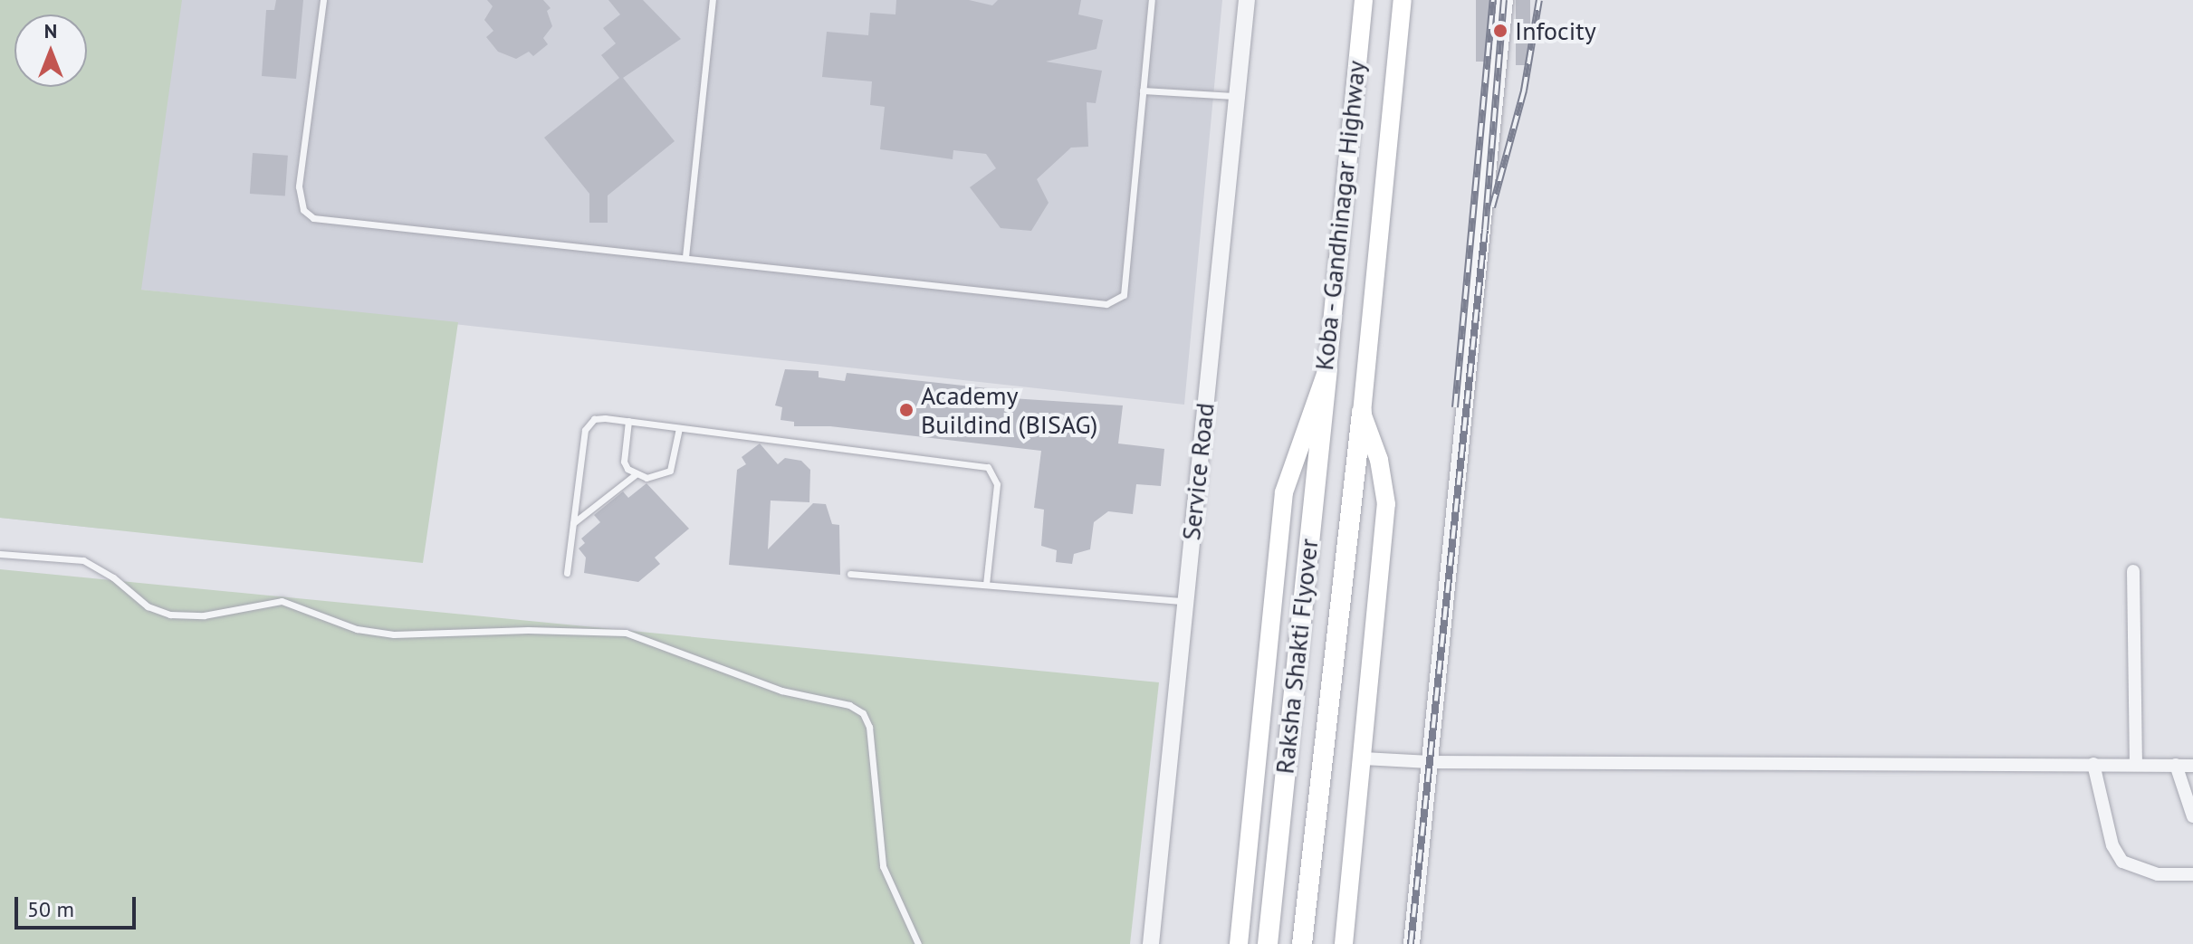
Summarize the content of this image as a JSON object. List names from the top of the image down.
{
  "streets": {
    "main road": ["Koba - Gandhinagar Highway", "Raksha Shakti Flyover"],
    "street": ["Service Road"]
  },
  "crossings": [
    ["Koba - Gandhinagar Highway", "Raksha Shakti Flyover"]
  ],
  "places": ["Infocity", "Academy Buildind (BISAG)"],
  "scale_bar": "50 m",
  "north": "top"
}
